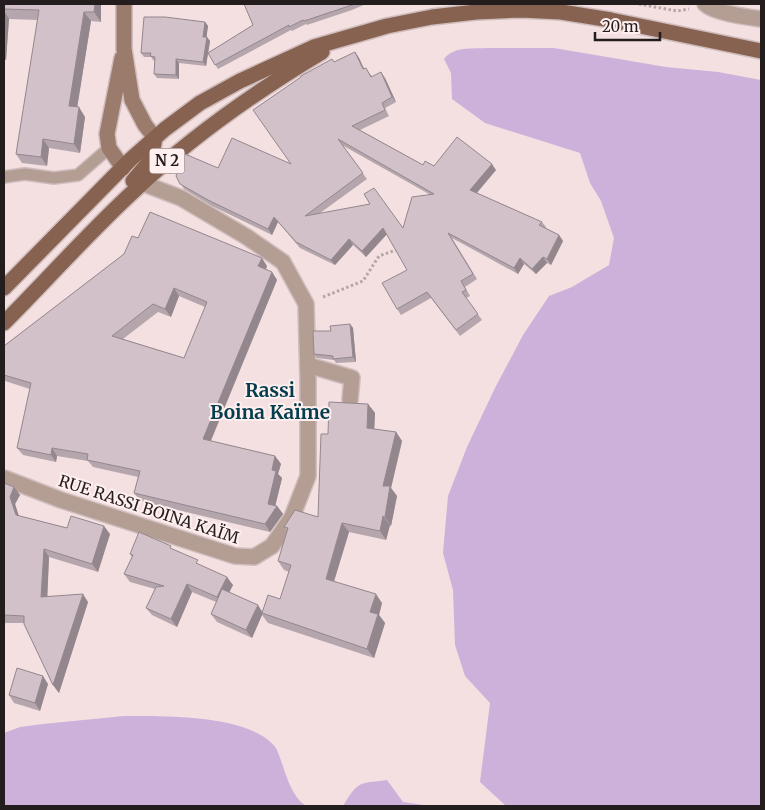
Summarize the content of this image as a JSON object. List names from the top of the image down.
{
  "streets": {
    "main road": ["N 2"],
    "street": ["RUE RASSI BOINA KAÏM"]
  },
  "crossings": [
    ["N 2", "RUE RASSI BOINA KAÏM"]
  ],
  "districts": ["Rassi Boina Kaïme"],
  "scale_bar": "20 m"
}
